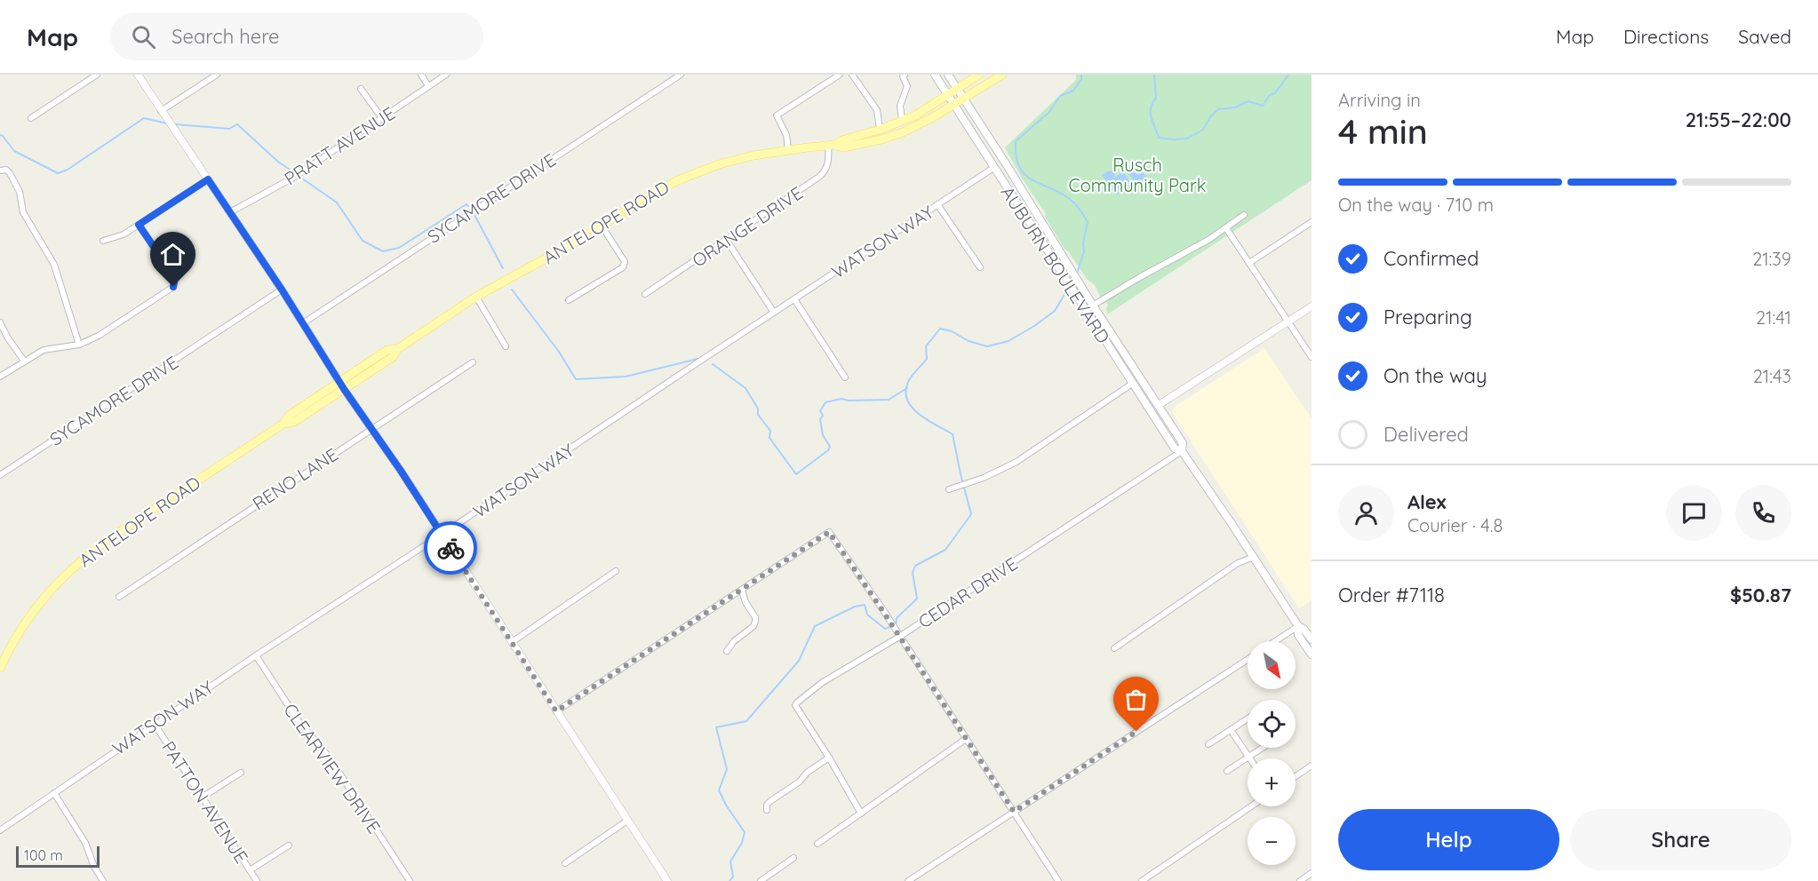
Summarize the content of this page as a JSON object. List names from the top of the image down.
{
  "streets": {
    "main road": ["ANTELOPE ROAD", "AUBURN BOULEVARD"],
    "street": [
      "PRATT AVENUE",
      "SYCAMORE DRIVE",
      "ORANGE DRIVE",
      "WATSON WAY",
      "RENO LANE",
      "CEDAR DRIVE",
      "CLEARVIEW DRIVE",
      "PATTON AVENUE"
    ]
  },
  "crossings": [
    ["ANTELOPE ROAD", "ORANGE DRIVE"],
    ["ANTELOPE ROAD", "AUBURN BOULEVARD"],
    ["WATSON WAY", "AUBURN BOULEVARD"],
    ["WATSON WAY", "CLEARVIEW DRIVE"],
    ["WATSON WAY", "PATTON AVENUE"],
    ["AUBURN BOULEVARD", "CEDAR DRIVE"]
  ],
  "parks": ["Rusch Community Park"],
  "scale_bar": "100 m",
  "north": "bottom right",
  "page": {
    "header": "Map",
    "search": "Search here",
    "nav": ["Map", "Directions", "Saved"],
    "heading": ["4 min", "Arriving in", "21:55–22:00"],
    "panel": [
      "Alex",
      "Courier · 4.8",
      "Order #7118",
      "$50.87"
    ],
    "bar": "On the way · 710 m",
    "list": [
      ["Confirmed", "21:39"],
      ["Preparing", "21:41"],
      ["On the way", "21:43"],
      "Delivered"
    ],
    "map_buttons": ["+", "−"],
    "buttons": ["Help", "Share"],
    "scale": "100 m"
  }
}
